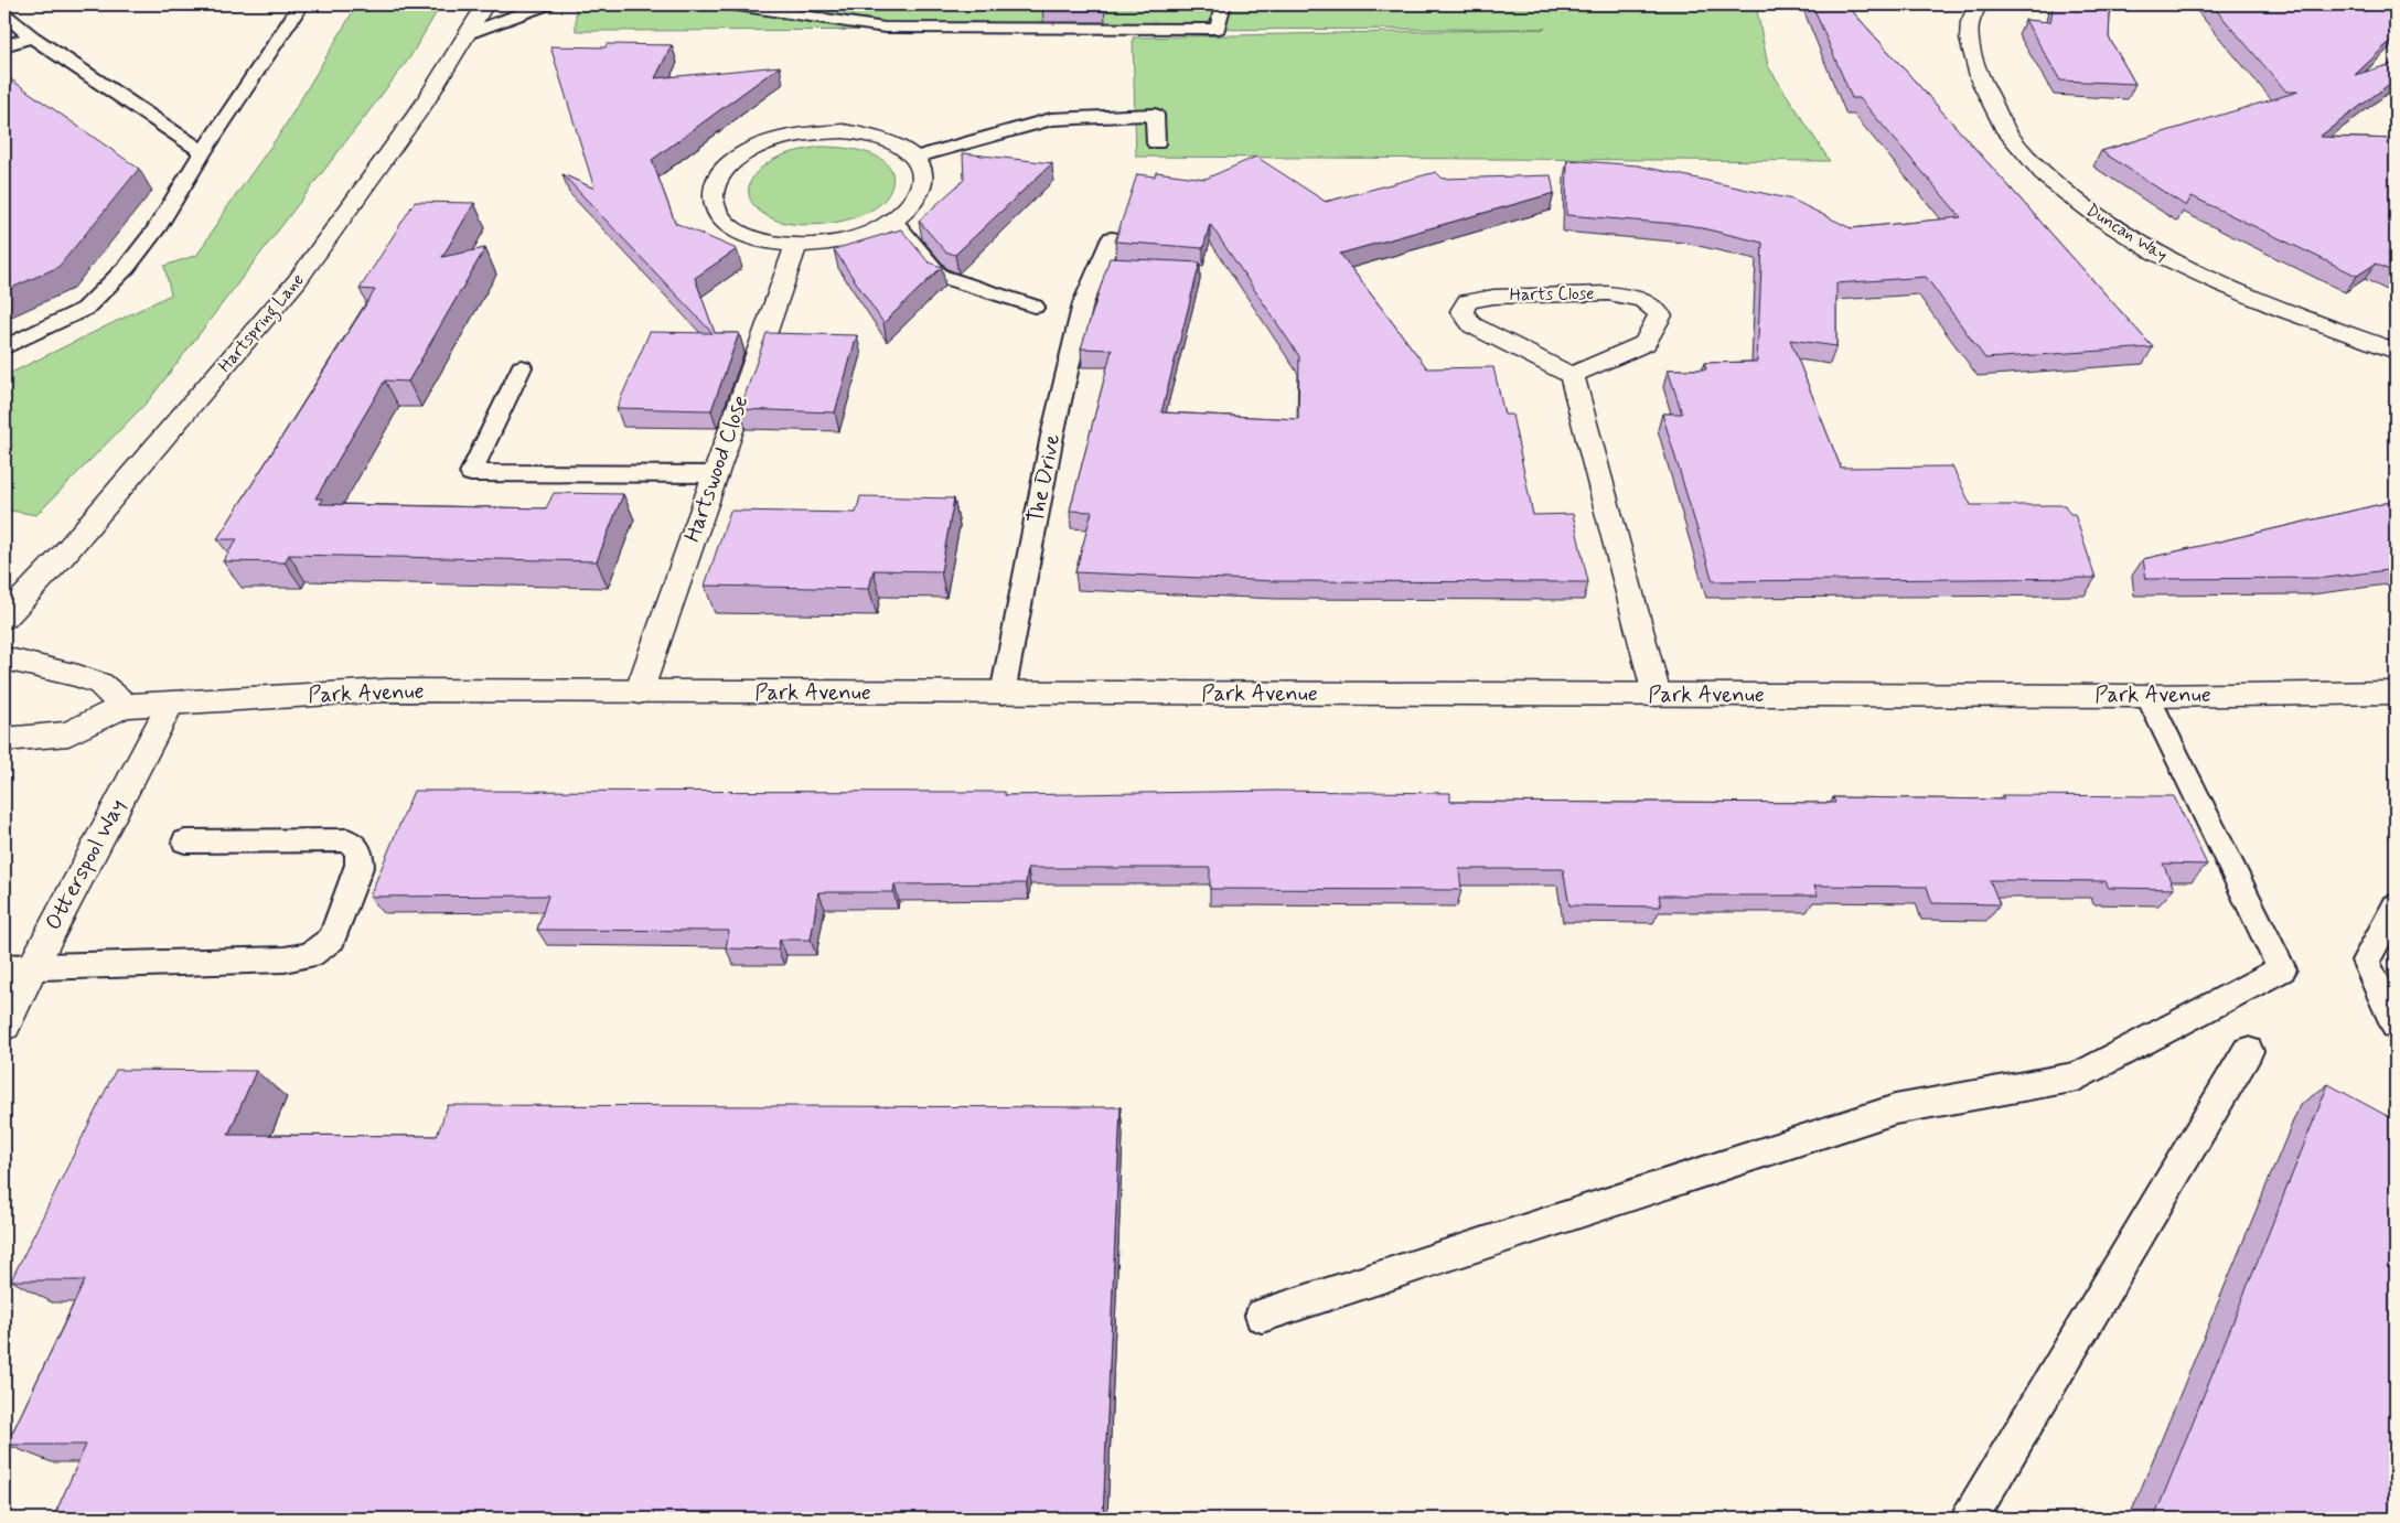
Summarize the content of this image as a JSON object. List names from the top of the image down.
{
  "streets": {
    "street": [
      "Duncan Way",
      "Harts Close",
      "Hartspring Lane",
      "Hartswood Close",
      "Park Avenue",
      "Otterspool Way"
    ],
    "lane": ["The Drive"]
  },
  "crossings": [
    ["Hartswood Close", "Park Avenue"],
    ["The Drive", "Park Avenue"],
    ["Park Avenue", "Otterspool Way"]
  ]
}
